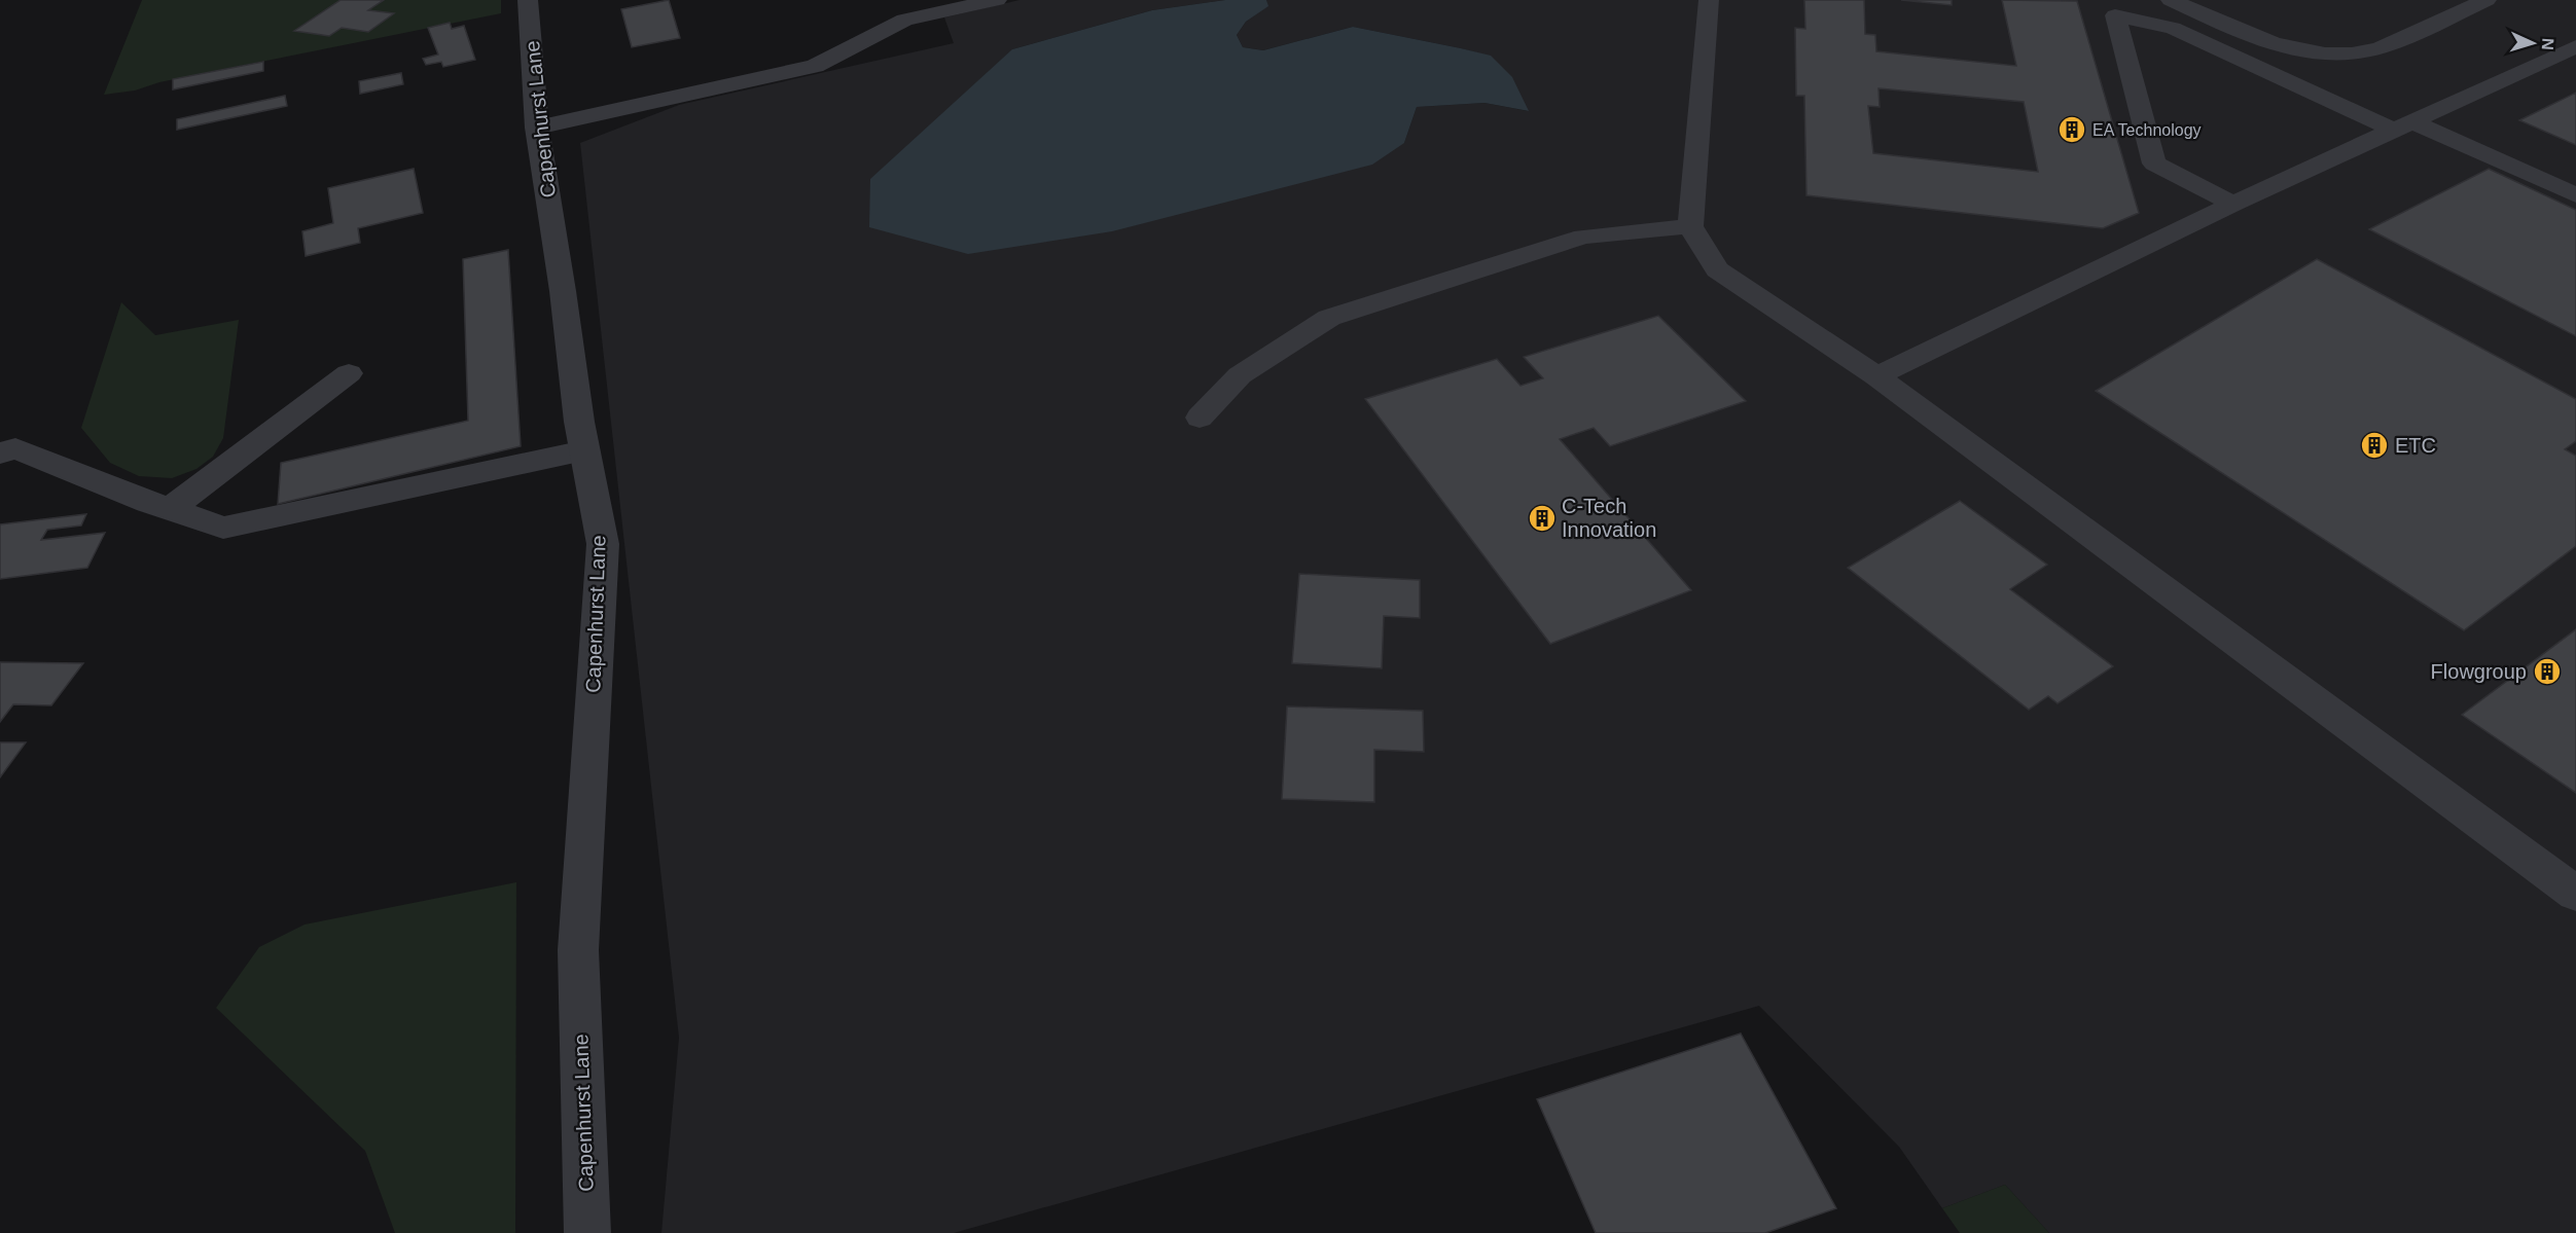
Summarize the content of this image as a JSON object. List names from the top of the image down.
{
  "streets": {
    "street": ["Capenhurst Lane"]
  },
  "places": {
    "building": [
      "EA Technology",
      "ETC",
      "C-Tech Innovation",
      "Flowgroup"
    ]
  },
  "north": "right"
}
